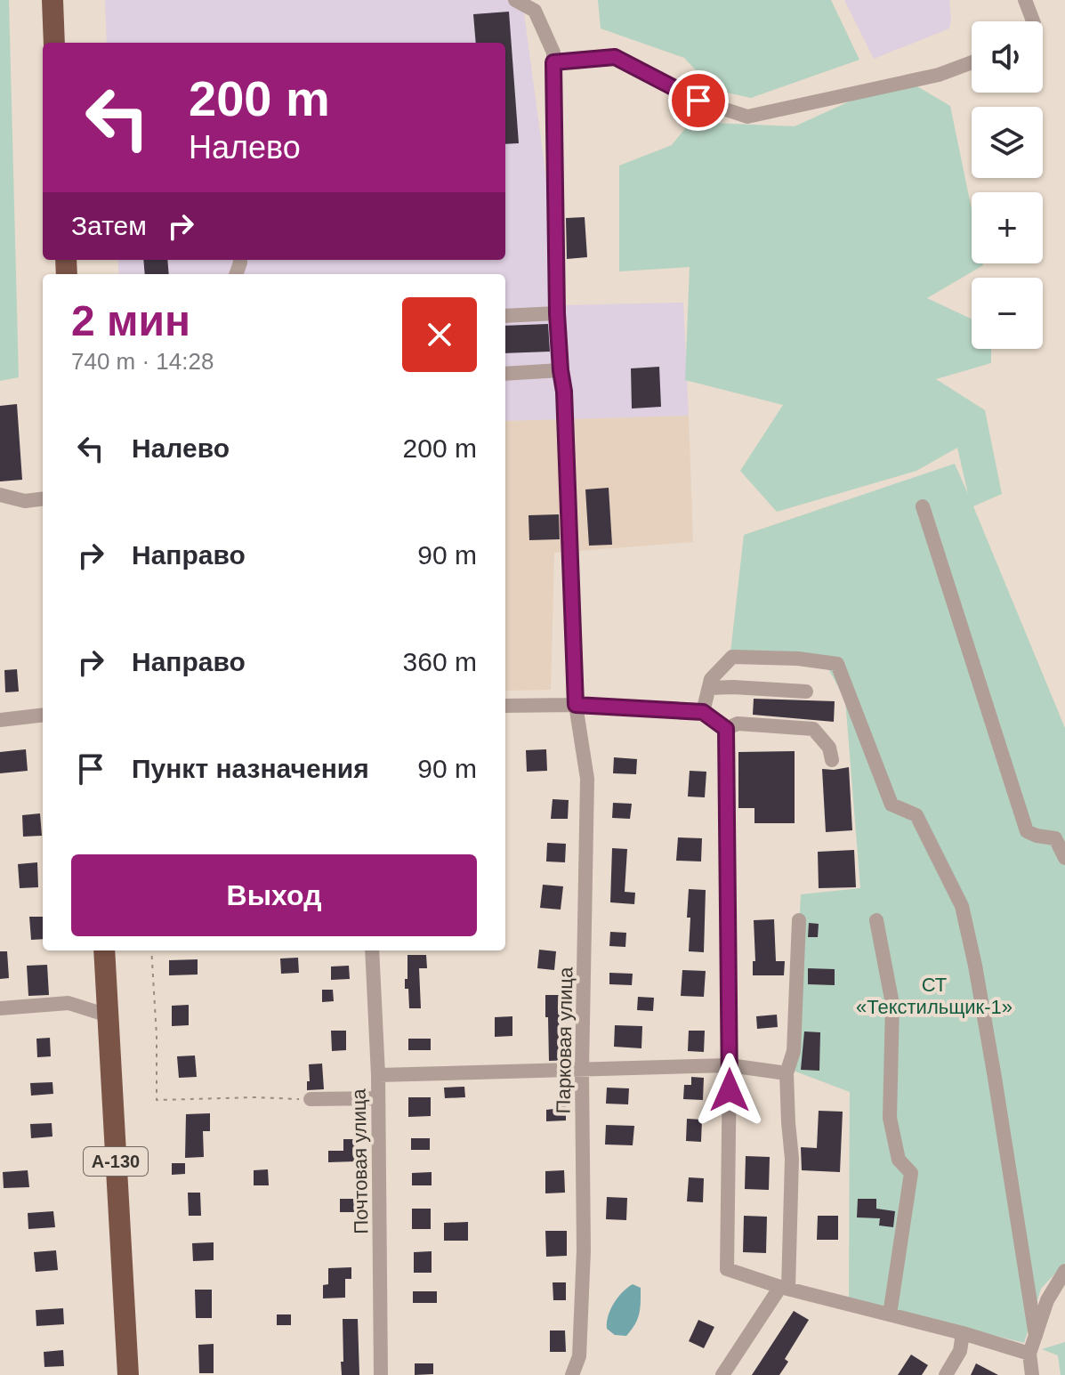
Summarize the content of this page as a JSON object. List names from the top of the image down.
{
  "streets": {
    "highway": ["А-130"],
    "street": ["Парковая улица", "Почтовая улица"]
  },
  "parks": ["СТ «Текстильщик-1»"],
  "page": {
    "map_buttons": ["+", "−"],
    "turn": ["200 m", "Налево"],
    "then": "Затем",
    "heading": ["2 мин", "740 m · 14:28"],
    "list": [
      {
        "name": "Налево",
        "value": "200 m"
      },
      {
        "name": "Направо",
        "value": "90 m"
      },
      {
        "name": "Направо",
        "value": "360 m"
      },
      {
        "name": "Пункт назначения",
        "value": "90 m"
      }
    ],
    "buttons": "Выход"
  }
}
